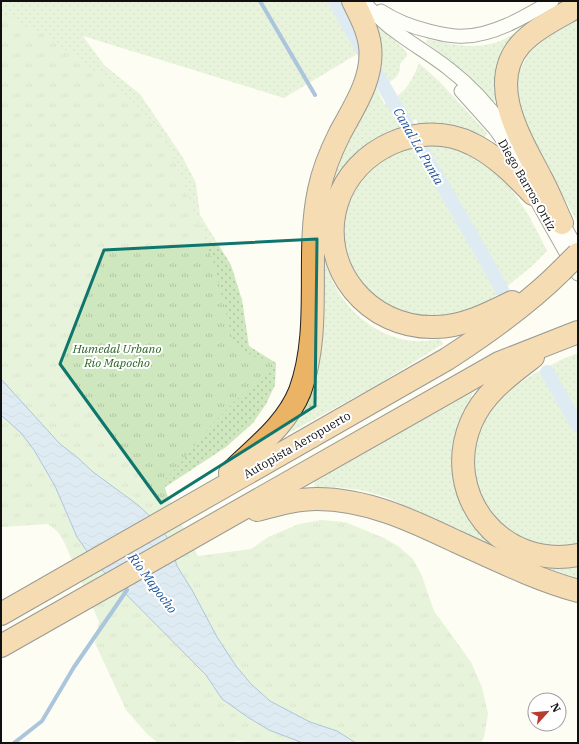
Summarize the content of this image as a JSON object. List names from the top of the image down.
{
  "streets": {
    "highway": ["Autopista Aeropuerto"],
    "street": ["Diego Barros Ortíz"]
  },
  "crossings": [
    ["Diego Barros Ortíz", "Autopista Aeropuerto"]
  ],
  "water": ["Canal La Punta", "Río Mapocho"],
  "parks": ["Humedal Urbano Río Mapocho"],
  "north": "top right"
}
